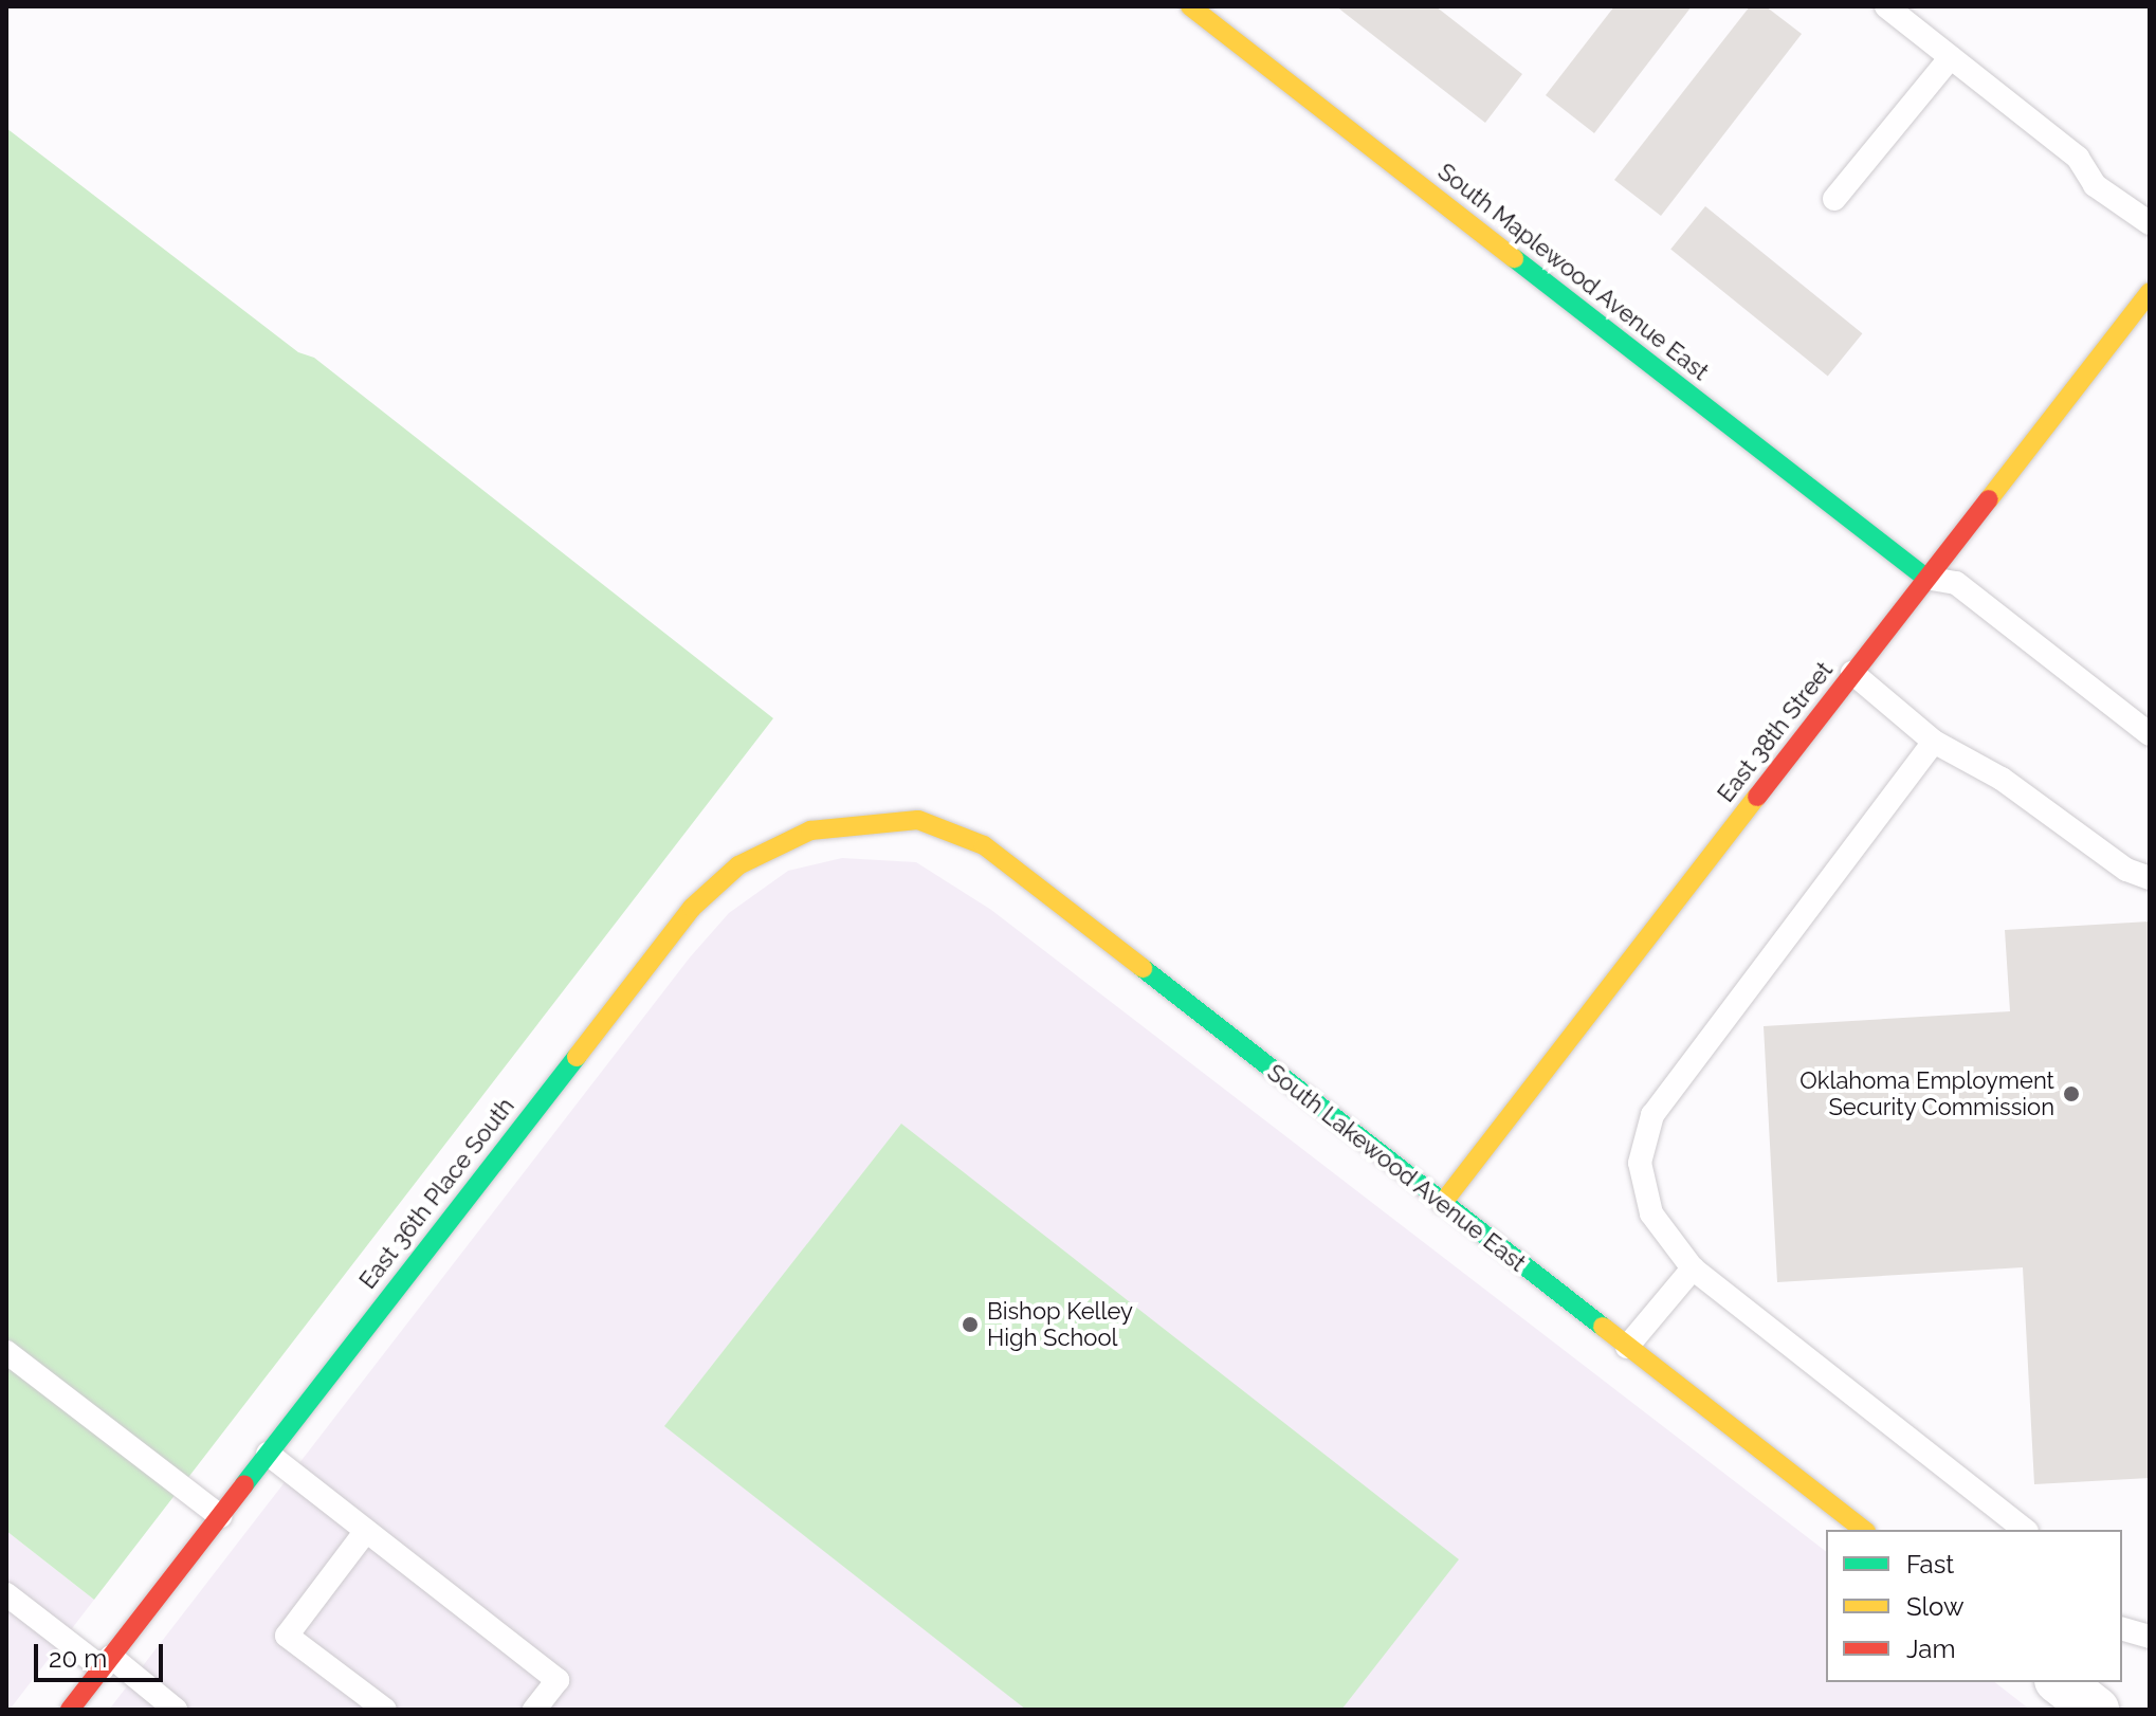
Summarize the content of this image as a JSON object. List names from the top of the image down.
{
  "streets": {
    "street": [
      "South Maplewood Avenue East",
      "East 38th Street",
      "South Lakewood Avenue East",
      "East 36th Place South"
    ]
  },
  "crossings": [
    ["South Maplewood Avenue East", "East 38th Street"],
    ["East 38th Street", "South Lakewood Avenue East"],
    ["South Lakewood Avenue East", "East 36th Place South"]
  ],
  "places": ["Oklahoma Employment Security Commission", "Bishop Kelley High School"],
  "legend": ["Fast", "Slow", "Jam"],
  "scale_bar": "20 m"
}
